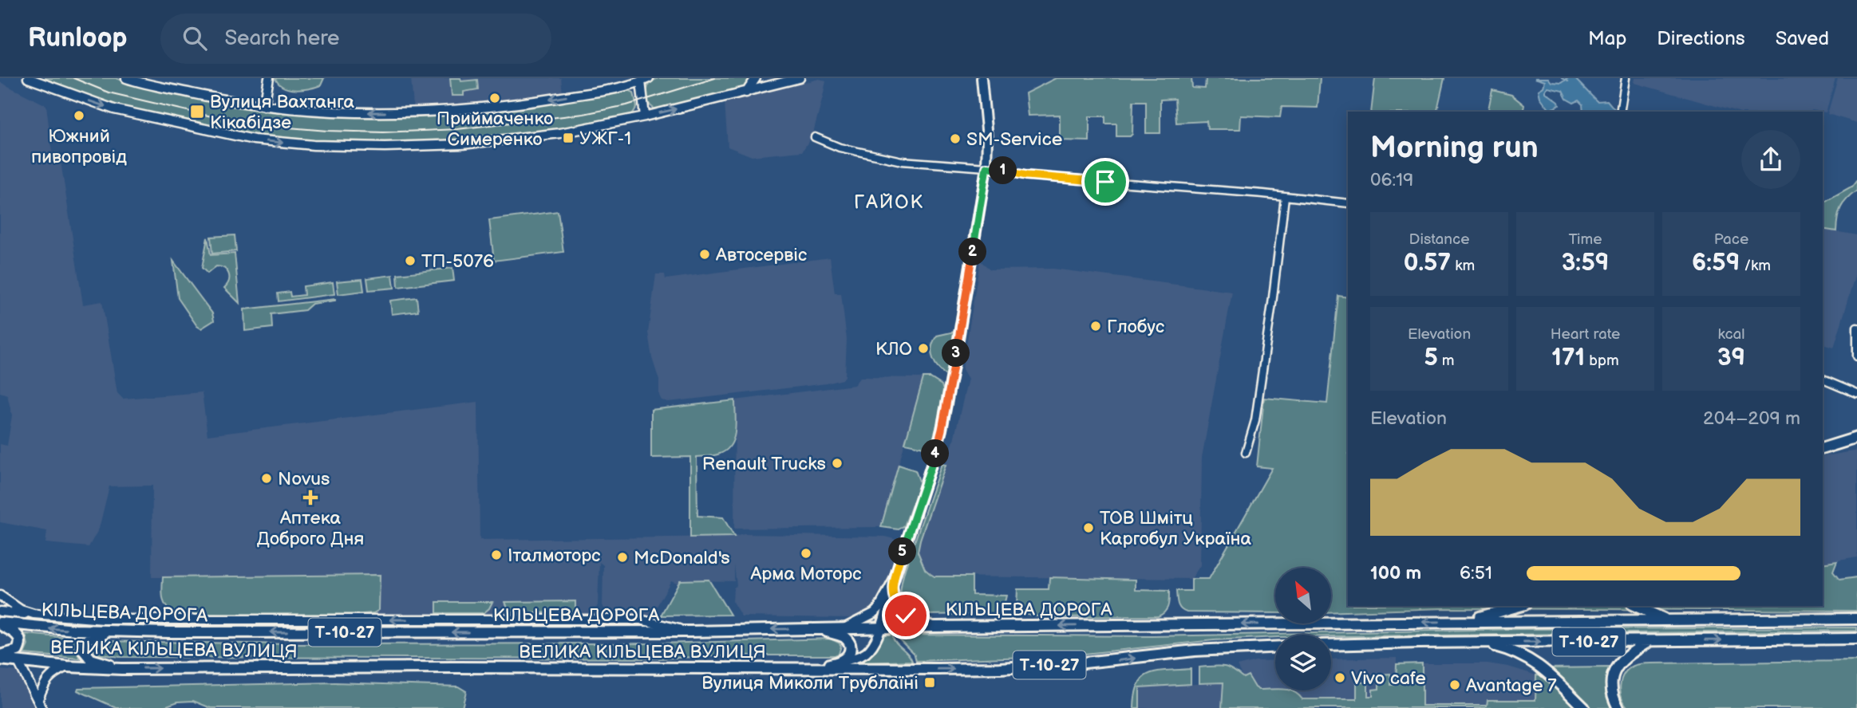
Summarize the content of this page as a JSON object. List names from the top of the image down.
{
  "streets": {
    "highway": ["КІЛЬЦЕВА ДОРОГА", "Т-10-27", "ВЕЛИКА КІЛЬЦЕВА ВУЛИЦЯ"]
  },
  "one_way": ["КІЛЬЦЕВА ДОРОГА", "ВЕЛИКА КІЛЬЦЕВА ВУЛИЦЯ"],
  "districts": ["ГАЙОК"],
  "places": {
    "other": [
      "Приймаченко Симеренко",
      "Южний пивопровід",
      "SM-Service",
      "Автосервіс",
      "ТП-5076",
      "Глобус",
      "КЛО",
      "Renault Trucks",
      "Novus",
      "ТОВ Шмітц Каргобул Україна",
      "Арма Моторс",
      "Італмоторс",
      "McDonald's",
      "Vivo cafe",
      "Avantage 7"
    ],
    "transit": ["Вулиця Вахтанга Кікабідзе", "УЖГ-1", "Вулиця Миколи Трублаїні"],
    "health": ["Аптека Доброго Дня"]
  },
  "north": "top left",
  "page": {
    "header": "Runloop",
    "search": "Search here",
    "nav": ["Map", "Directions", "Saved"],
    "heading": ["Morning run", "06:19"],
    "pins": [
      "1",
      "2",
      "3",
      "4",
      "5"
    ],
    "stats": [
      ["Distance", "0.57 km"],
      ["Time", "3:59"],
      ["Pace", "6:59 /km"],
      ["Elevation", "5 m"],
      ["Heart rate", "171 bpm"],
      ["kcal", "39"]
    ],
    "chart": ["Elevation", "204–209 m"],
    "list": [
      {
        "name": "100 m",
        "note": "6:51"
      }
    ]
  }
}
